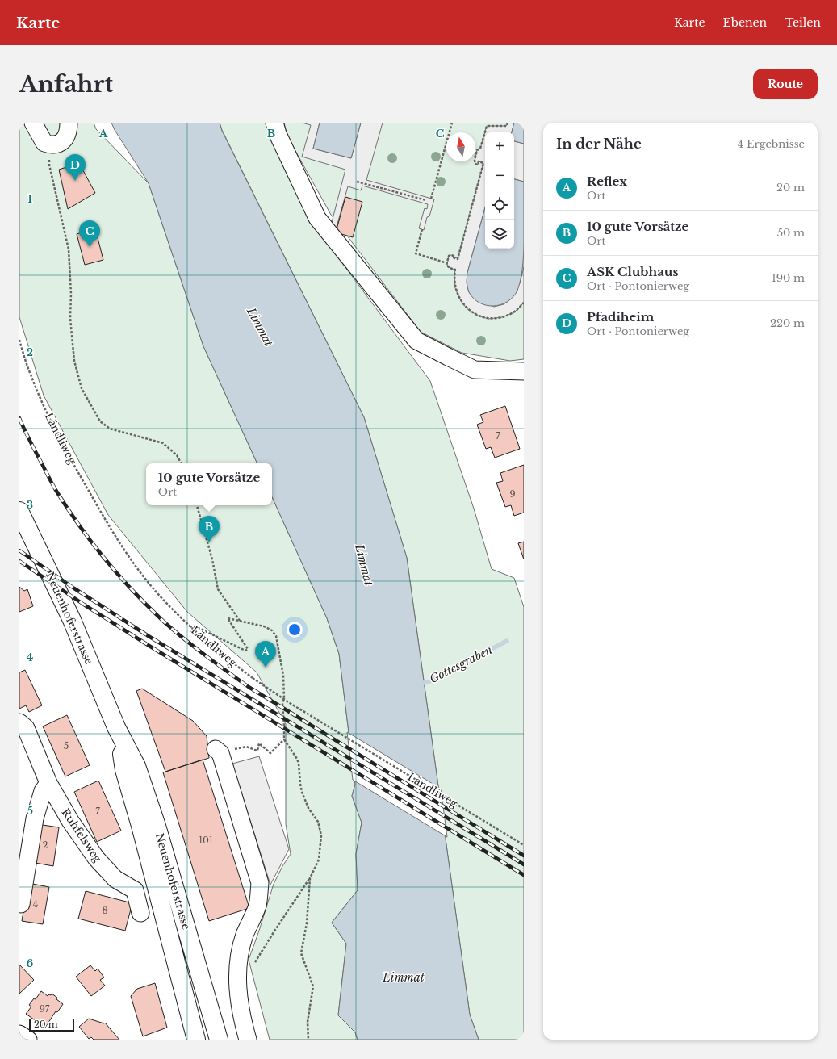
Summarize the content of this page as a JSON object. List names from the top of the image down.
{
  "streets": {
    "main road": ["Neuenhoferstrasse"],
    "street": ["Ruhfelsweg"],
    "path": ["Ländliweg"]
  },
  "water": ["Limmat", "Gottesgraben"],
  "house_numbers": [
    "7",
    "9",
    "5",
    "7",
    "101",
    "2",
    "4",
    "8",
    "97"
  ],
  "scale_bar": "20 m",
  "north": "top",
  "page": {
    "header": "Karte",
    "nav": ["Karte", "Ebenen", "Teilen"],
    "buttons": "Route",
    "title": "Anfahrt",
    "heading": ["In der Nähe", "4 Ergebnisse"],
    "map_buttons": ["+", "−"],
    "pins": [
      "D",
      "C",
      "B",
      "A"
    ],
    "list": [
      {
        "mark": "A",
        "name": "Reflex",
        "note": "Ort",
        "value": "20 m"
      },
      {
        "mark": "B",
        "name": "10 gute Vorsätze",
        "note": "Ort",
        "value": "50 m"
      },
      {
        "mark": "C",
        "name": "ASK Clubhaus",
        "note": "Ort · Pontonierweg",
        "value": "190 m"
      },
      {
        "mark": "D",
        "name": "Pfadiheim",
        "note": "Ort · Pontonierweg",
        "value": "220 m"
      }
    ],
    "popup": ["10 gute Vorsätze", "Ort"],
    "scale": "20 m"
  },
  "grid": {
    "columns": ["A", "B", "C"],
    "rows": [
      "1",
      "2",
      "3",
      "4",
      "5",
      "6"
    ]
  }
}
